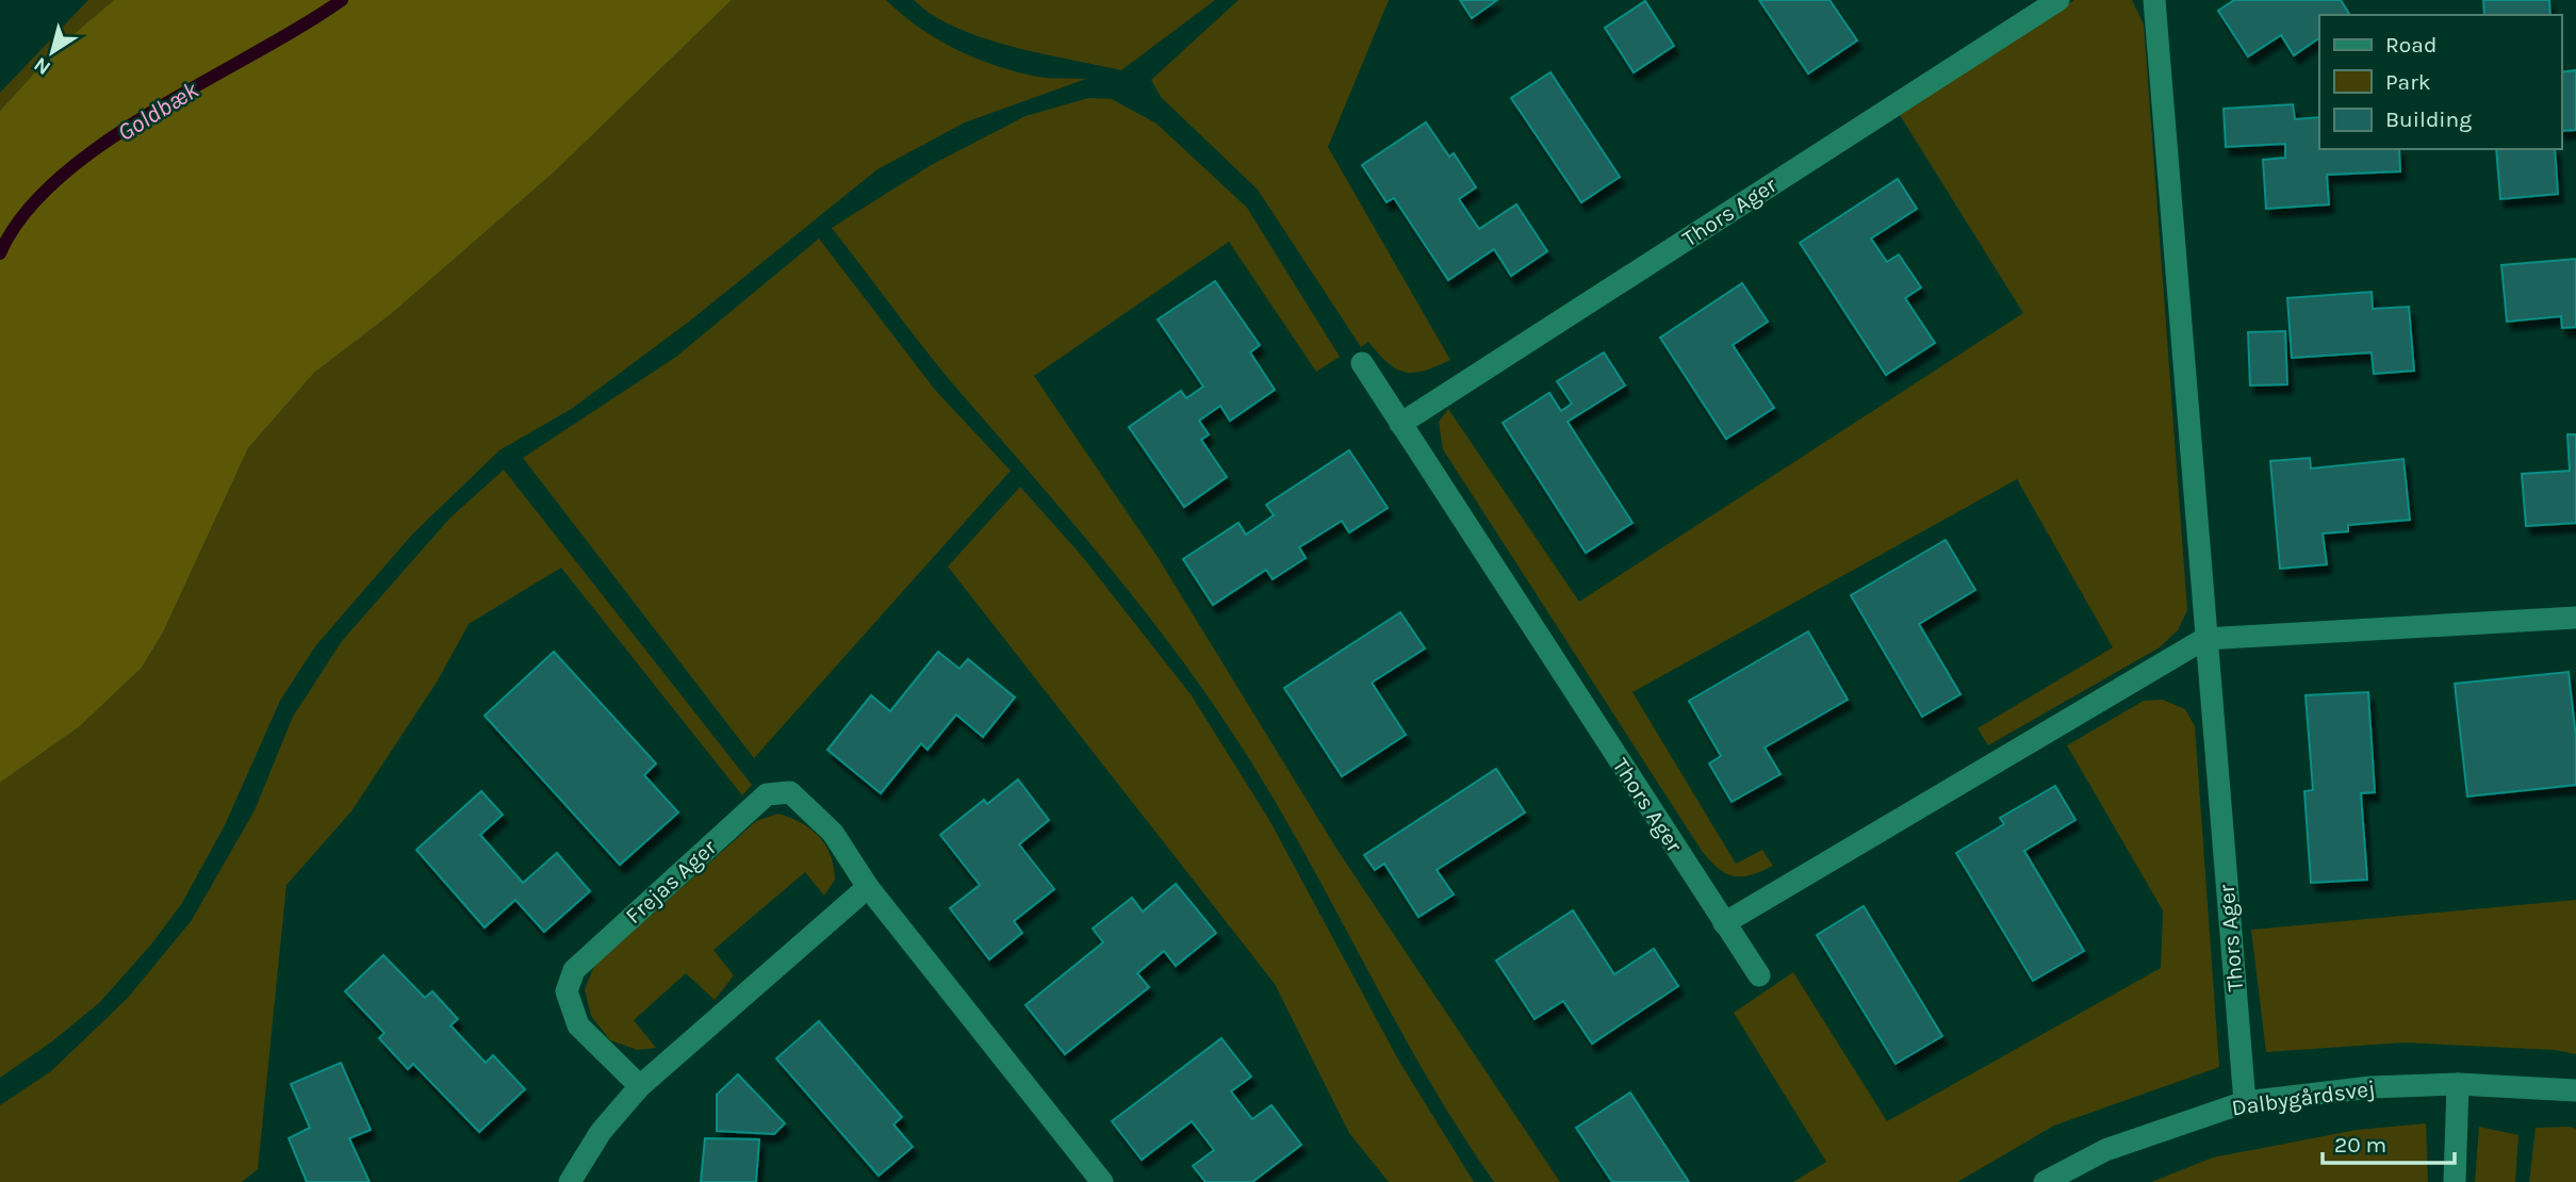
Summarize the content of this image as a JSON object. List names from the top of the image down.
{
  "streets": {
    "street": ["Thors Ager", "Frejas Ager", "Dalbygårdsvej"]
  },
  "crossings": [
    ["Thors Ager", "Dalbygårdsvej"]
  ],
  "water": ["Goldbæk"],
  "legend": ["Road", "Park", "Building"],
  "scale_bar": "20 m",
  "north": "bottom left"
}
